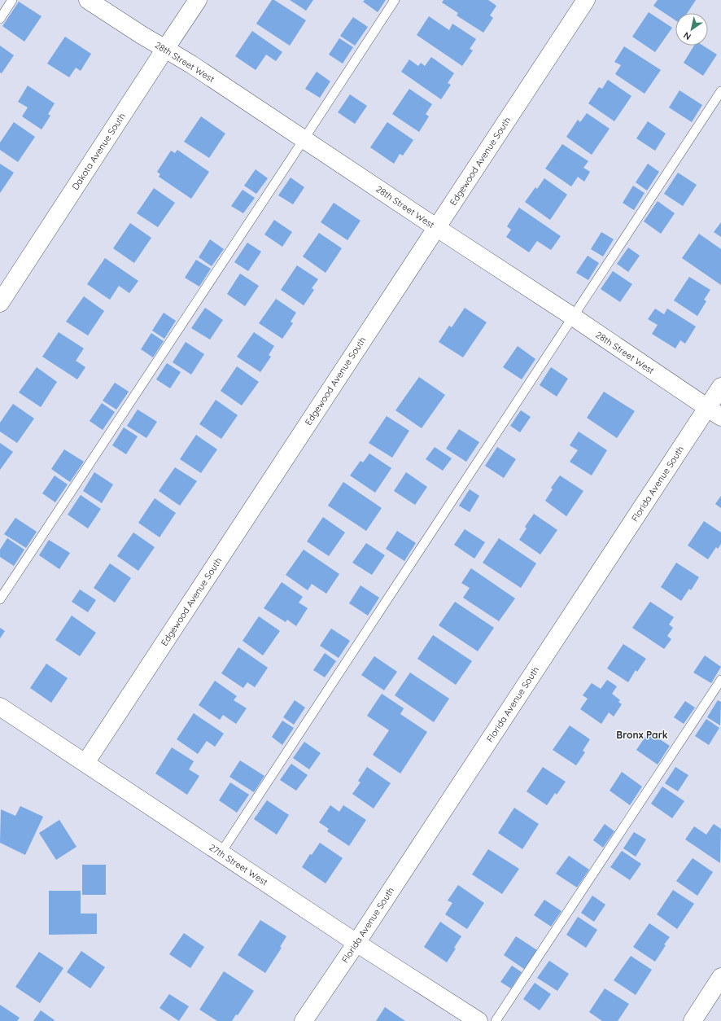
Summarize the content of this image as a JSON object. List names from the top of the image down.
{
  "streets": {
    "street": [
      "28th Street West",
      "Dakota Avenue South",
      "Edgewood Avenue South",
      "Florida Avenue South",
      "27th Street West"
    ]
  },
  "crossings": [
    ["28th Street West", "Dakota Avenue South"],
    ["28th Street West", "Edgewood Avenue South"],
    ["28th Street West", "Florida Avenue South"],
    ["Edgewood Avenue South", "27th Street West"],
    ["Florida Avenue South", "27th Street West"]
  ],
  "districts": ["Bronx Park"],
  "north": "bottom left"
}
